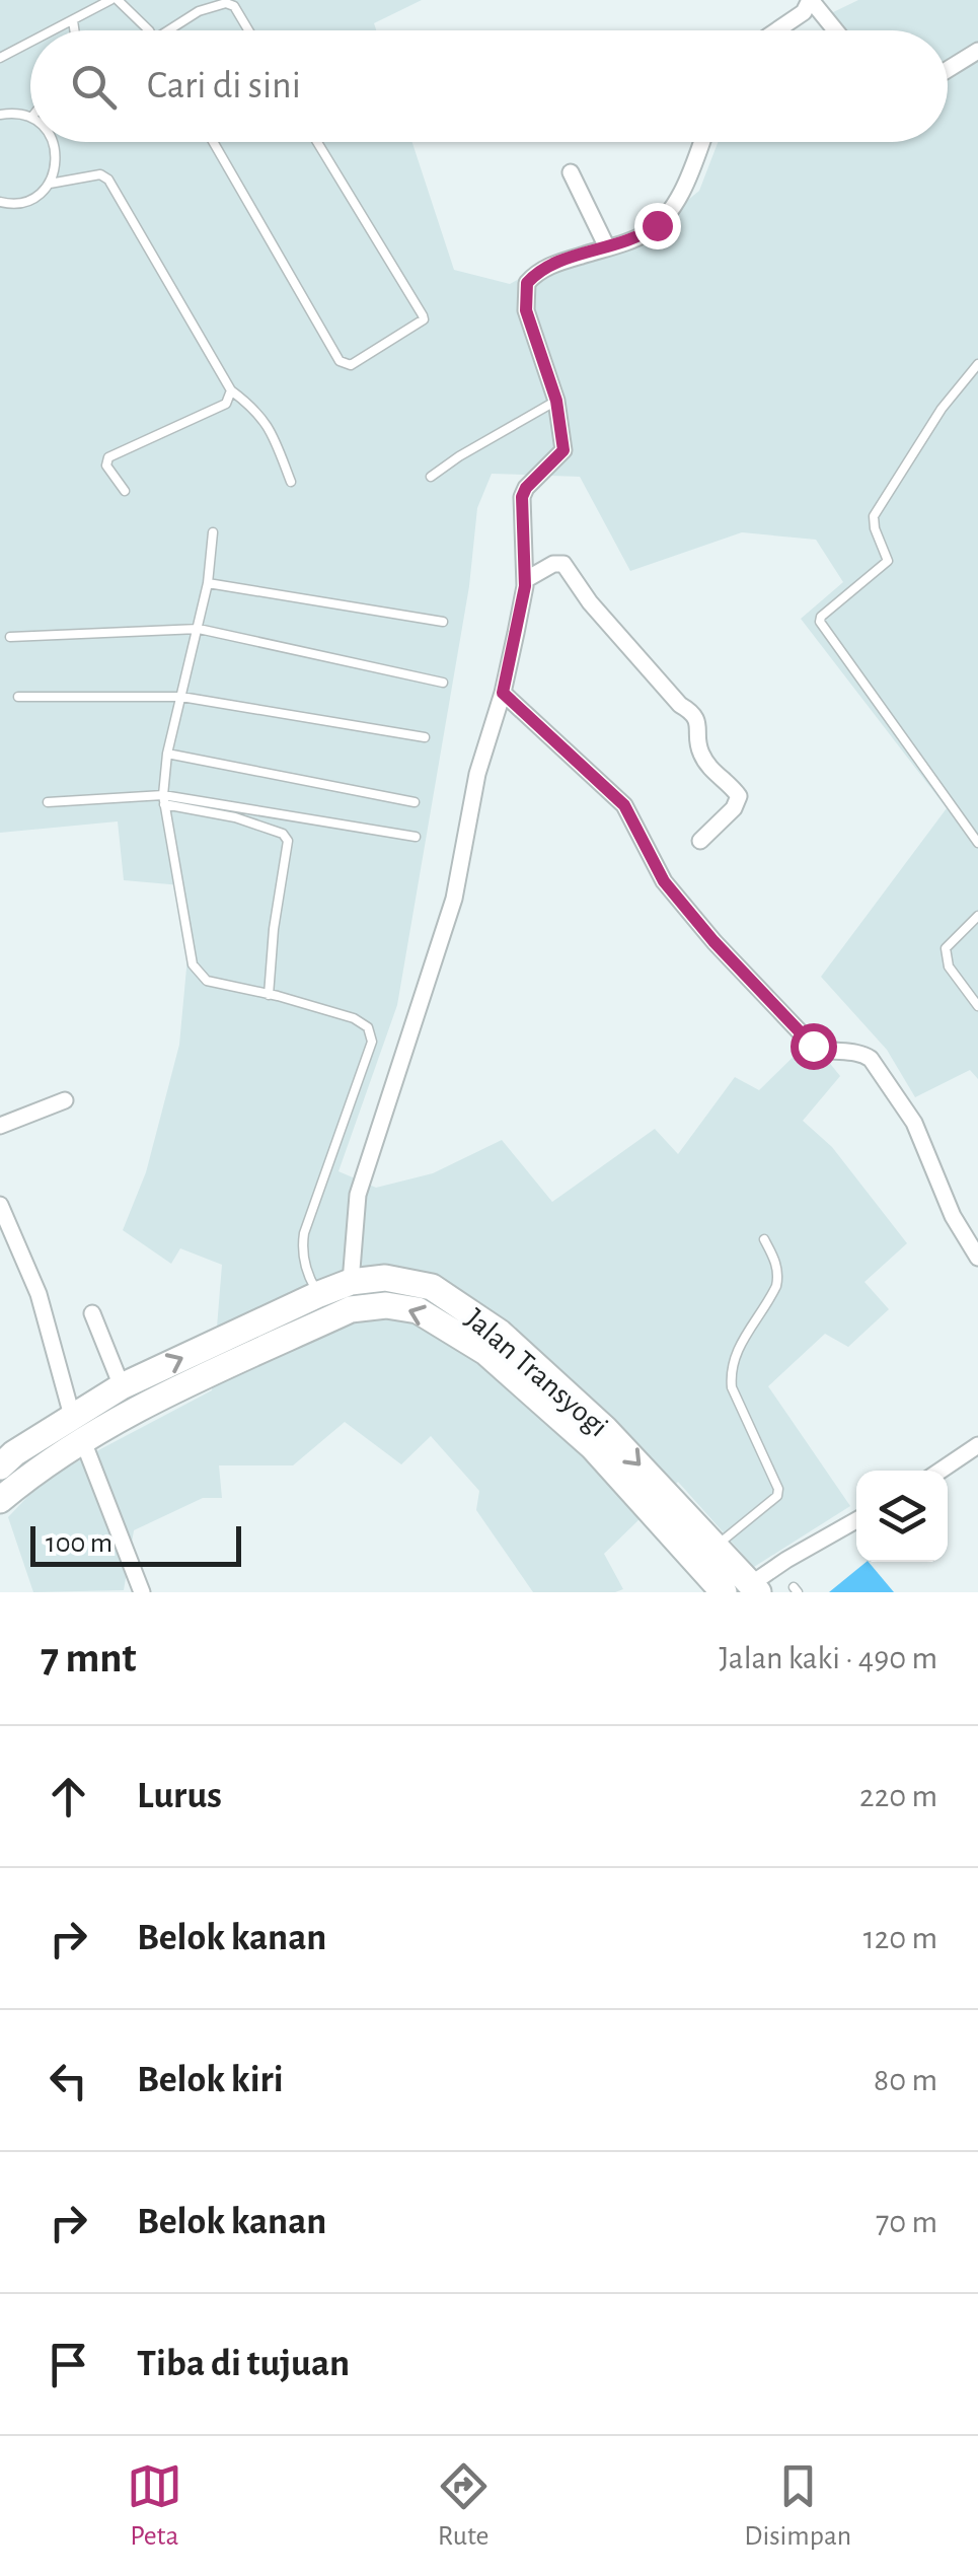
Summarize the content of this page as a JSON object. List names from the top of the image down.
{
  "streets": {
    "highway": ["Jalan Transyogi"]
  },
  "scale_bar": "100 m",
  "page": {
    "search": "Cari di sini",
    "scale": "100 m",
    "heading": ["7 mnt", "Jalan kaki · 490 m"],
    "list": [
      ["Lurus", "220 m"],
      ["Belok kanan", "120 m"],
      ["Belok kiri", "80 m"],
      ["Belok kanan", "70 m"],
      "Tiba di tujuan"
    ],
    "nav": ["Peta", "Rute", "Disimpan"]
  }
}
